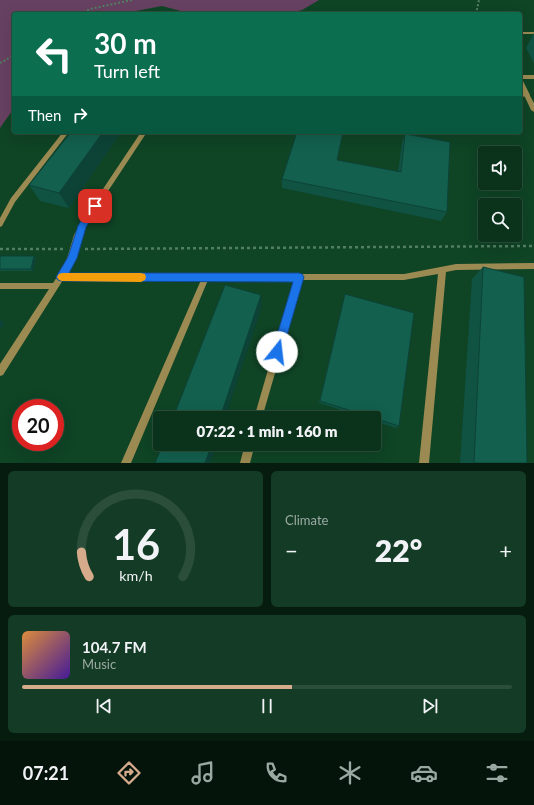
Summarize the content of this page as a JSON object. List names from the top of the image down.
{
  "page": {
    "turn": ["30 m", "Turn left"],
    "then": "Then",
    "limit": "20",
    "trip": "07:22 · 1 min · 160 m",
    "tile": "Climate",
    "heat": ["−", "22°", "+"],
    "song": ["104.7 FM", "Music"],
    "tabs": "07:21",
    "gauge": ["16", "km/h"]
  }
}
